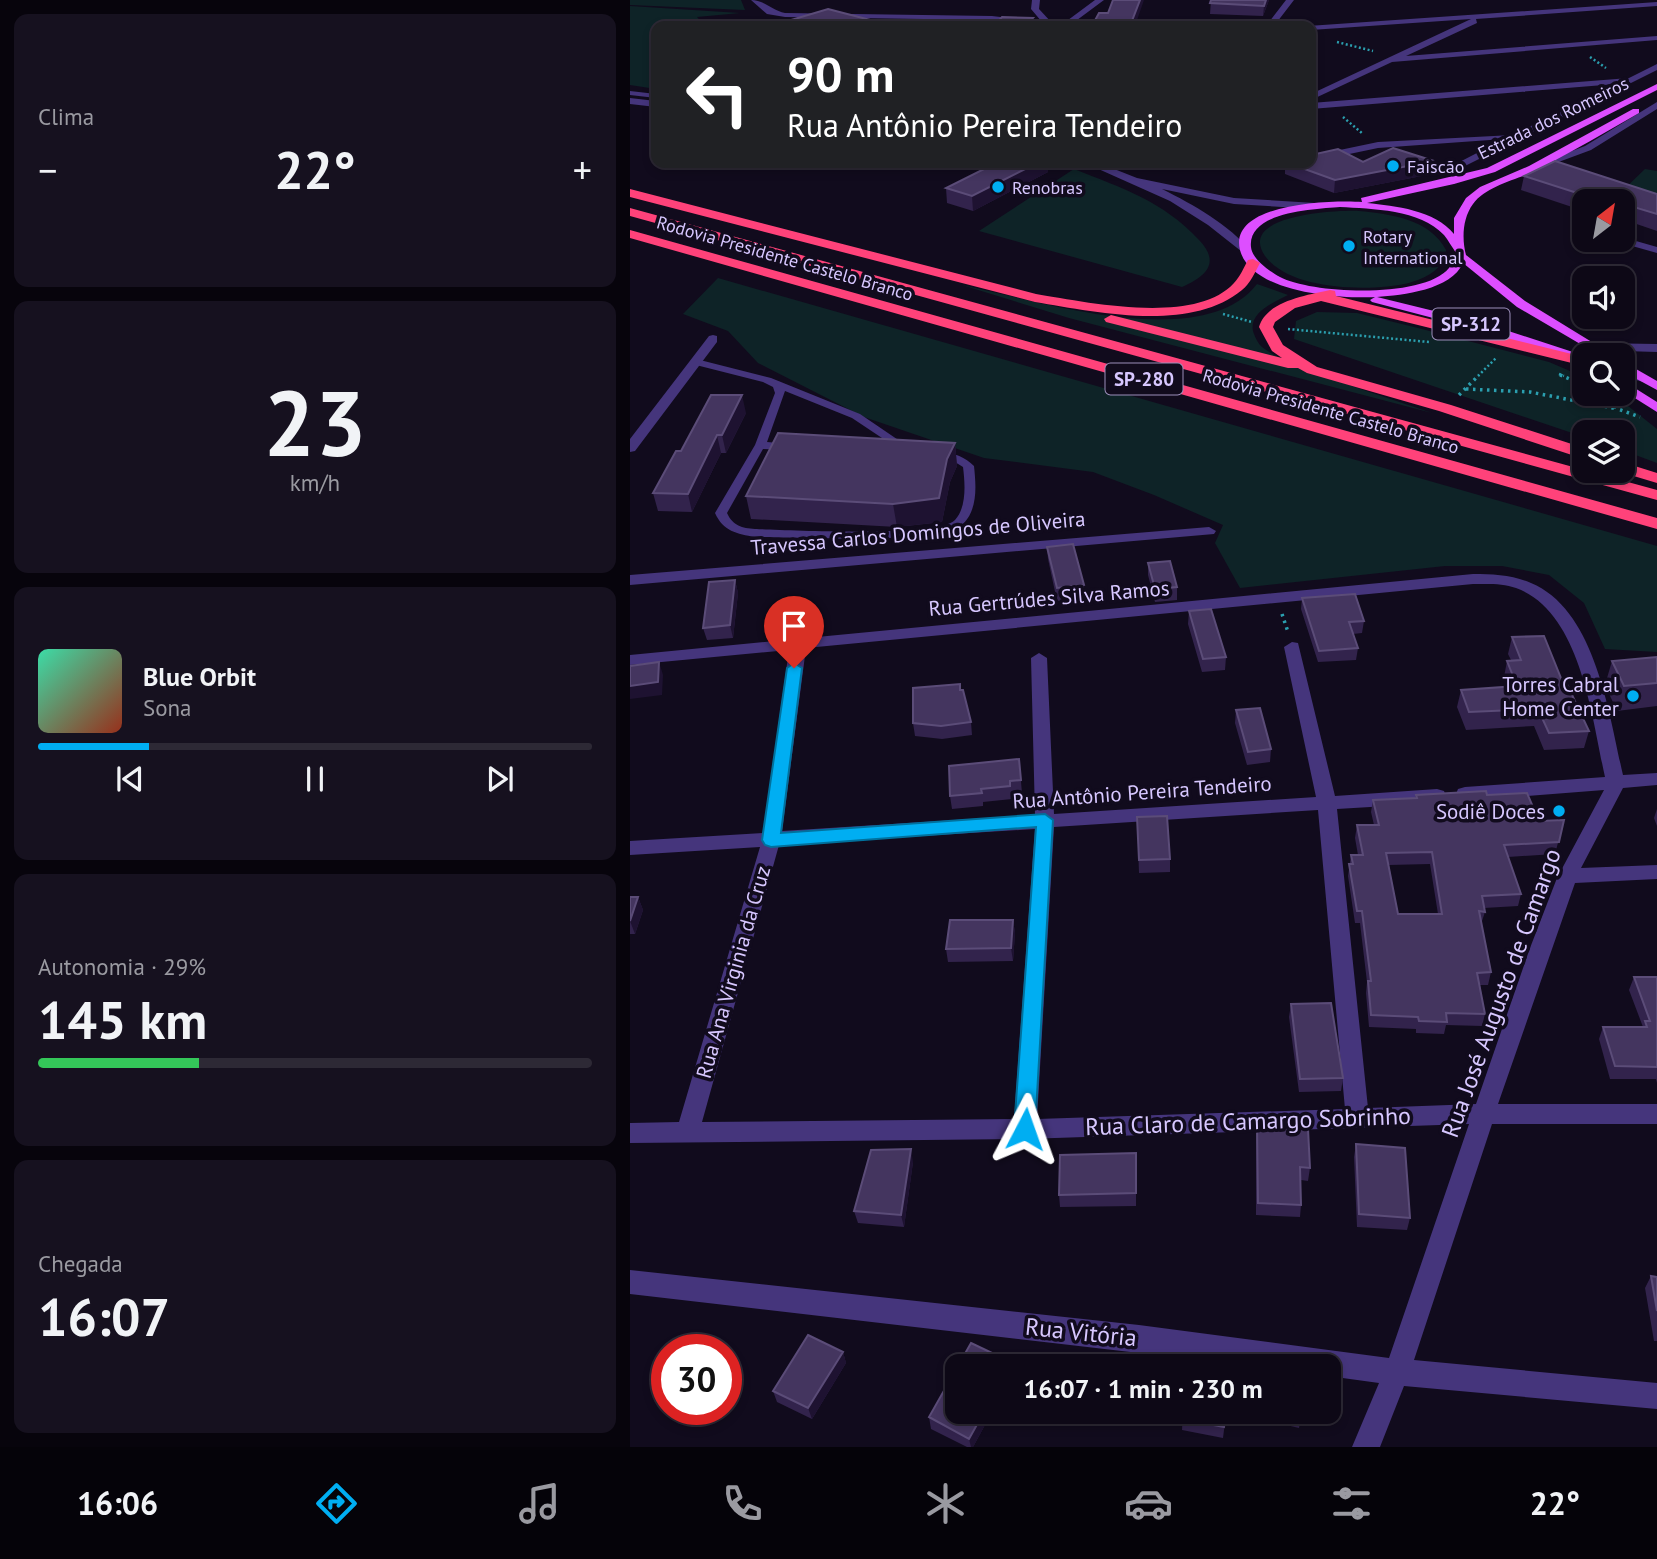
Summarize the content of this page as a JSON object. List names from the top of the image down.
{
  "streets": {
    "highway": ["Rodovia Presidente Castelo Branco", "SP-280"],
    "main road": ["Estrada dos Romeiros", "SP-312"],
    "street": [
      "Travessa Carlos Domingos de Oliveira",
      "Rua Gertrúdes Silva Ramos",
      "Rua Antônio Pereira Tendeiro",
      "Rua Ana Virginia da Cruz",
      "Rua José Augusto de Camargo",
      "Rua Claro de Camargo Sobrinho",
      "Rua Vitória"
    ]
  },
  "crossings": [
    ["Estrada dos Romeiros", "SP-312"],
    ["Rua Gertrúdes Silva Ramos", "Rua Antônio Pereira Tendeiro"],
    ["Rua Gertrúdes Silva Ramos", "Rua Ana Virginia da Cruz"],
    ["Rua Gertrúdes Silva Ramos", "Rua José Augusto de Camargo"],
    ["Rua Antônio Pereira Tendeiro", "Rua Ana Virginia da Cruz"],
    ["Rua Antônio Pereira Tendeiro", "Rua José Augusto de Camargo"],
    ["Rua Ana Virginia da Cruz", "Rua Claro de Camargo Sobrinho"],
    ["Rua José Augusto de Camargo", "Rua Claro de Camargo Sobrinho"],
    ["Rua José Augusto de Camargo", "Rua Vitória"]
  ],
  "places": [
    "Faiscão",
    "Renobras",
    "Rotary International",
    "Torres Cabral Home Center",
    "Sodiê Doces"
  ],
  "north": "top right",
  "page": {
    "tile": [
      "Clima",
      ["23", "km/h"],
      ["Autonomia · 29%", "145 km"],
      ["Chegada", "16:07"]
    ],
    "turn": ["90 m", "Rua Antônio Pereira Tendeiro"],
    "heat": ["−", "22°", "+"],
    "song": ["Blue Orbit", "Sona"],
    "limit": "30",
    "trip": "16:07 · 1 min · 230 m",
    "tabs": ["16:06", "22°"]
  }
}
